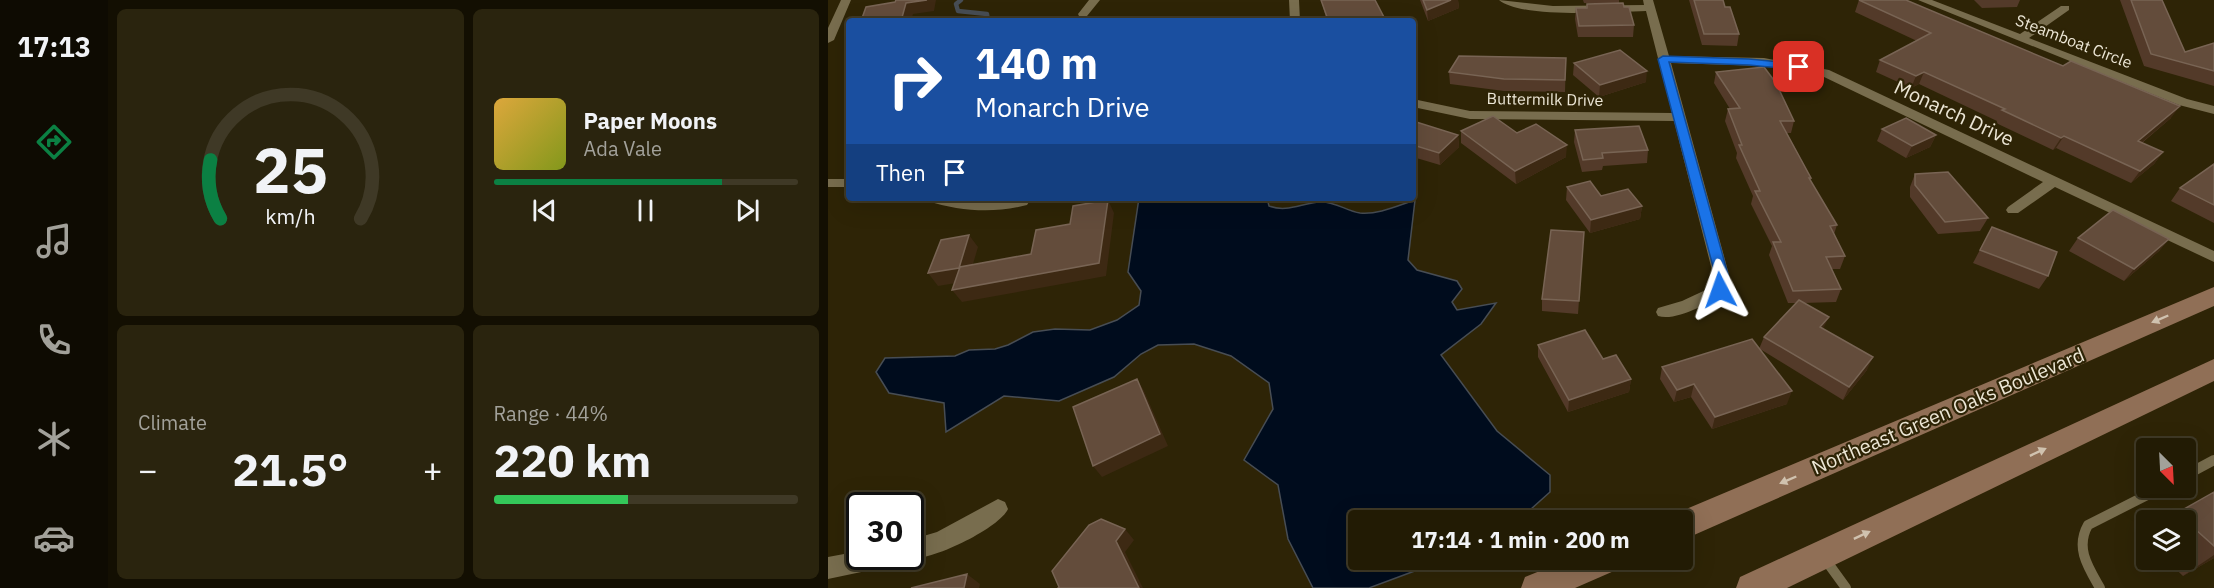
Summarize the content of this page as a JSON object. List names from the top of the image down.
{
  "streets": {
    "main road": ["Northeast Green Oaks Boulevard"],
    "street": ["Steamboat Circle", "Buttermilk Drive", "Monarch Drive"]
  },
  "north": "bottom right",
  "page": {
    "tabs": "17:13",
    "turn": ["140 m", "Monarch Drive"],
    "song": ["Paper Moons", "Ada Vale"],
    "then": "Then",
    "tile": [
      "Climate",
      ["Range · 44%", "220 km"]
    ],
    "heat": ["−", "21.5°", "+"],
    "limit": "30",
    "trip": "17:14 · 1 min · 200 m",
    "gauge": ["25", "km/h"]
  }
}
